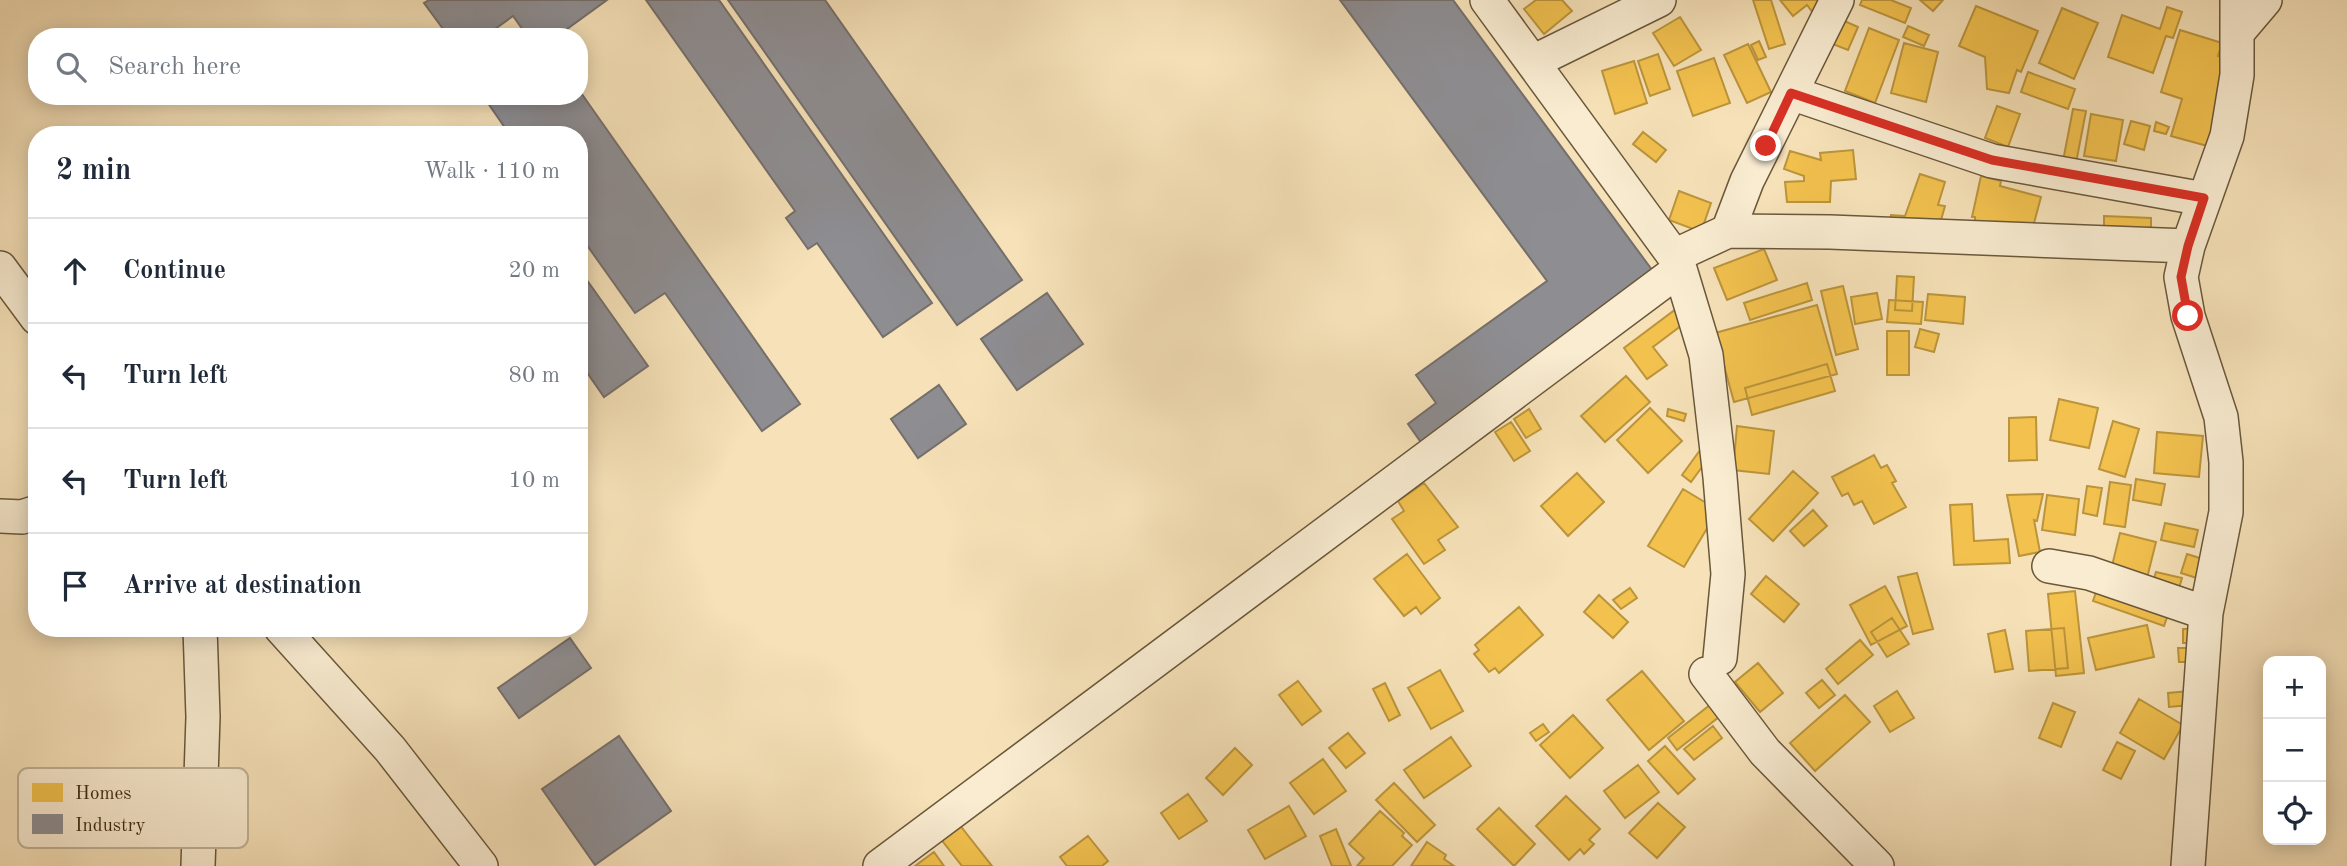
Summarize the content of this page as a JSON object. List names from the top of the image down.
{
  "legend": ["Homes", "Industry"],
  "page": {
    "search": "Search here",
    "heading": ["2 min", "Walk · 110 m"],
    "list": [
      ["Continue", "20 m"],
      ["Turn left", "80 m"],
      ["Turn left", "10 m"],
      "Arrive at destination"
    ],
    "map_buttons": ["+", "−"]
  }
}
